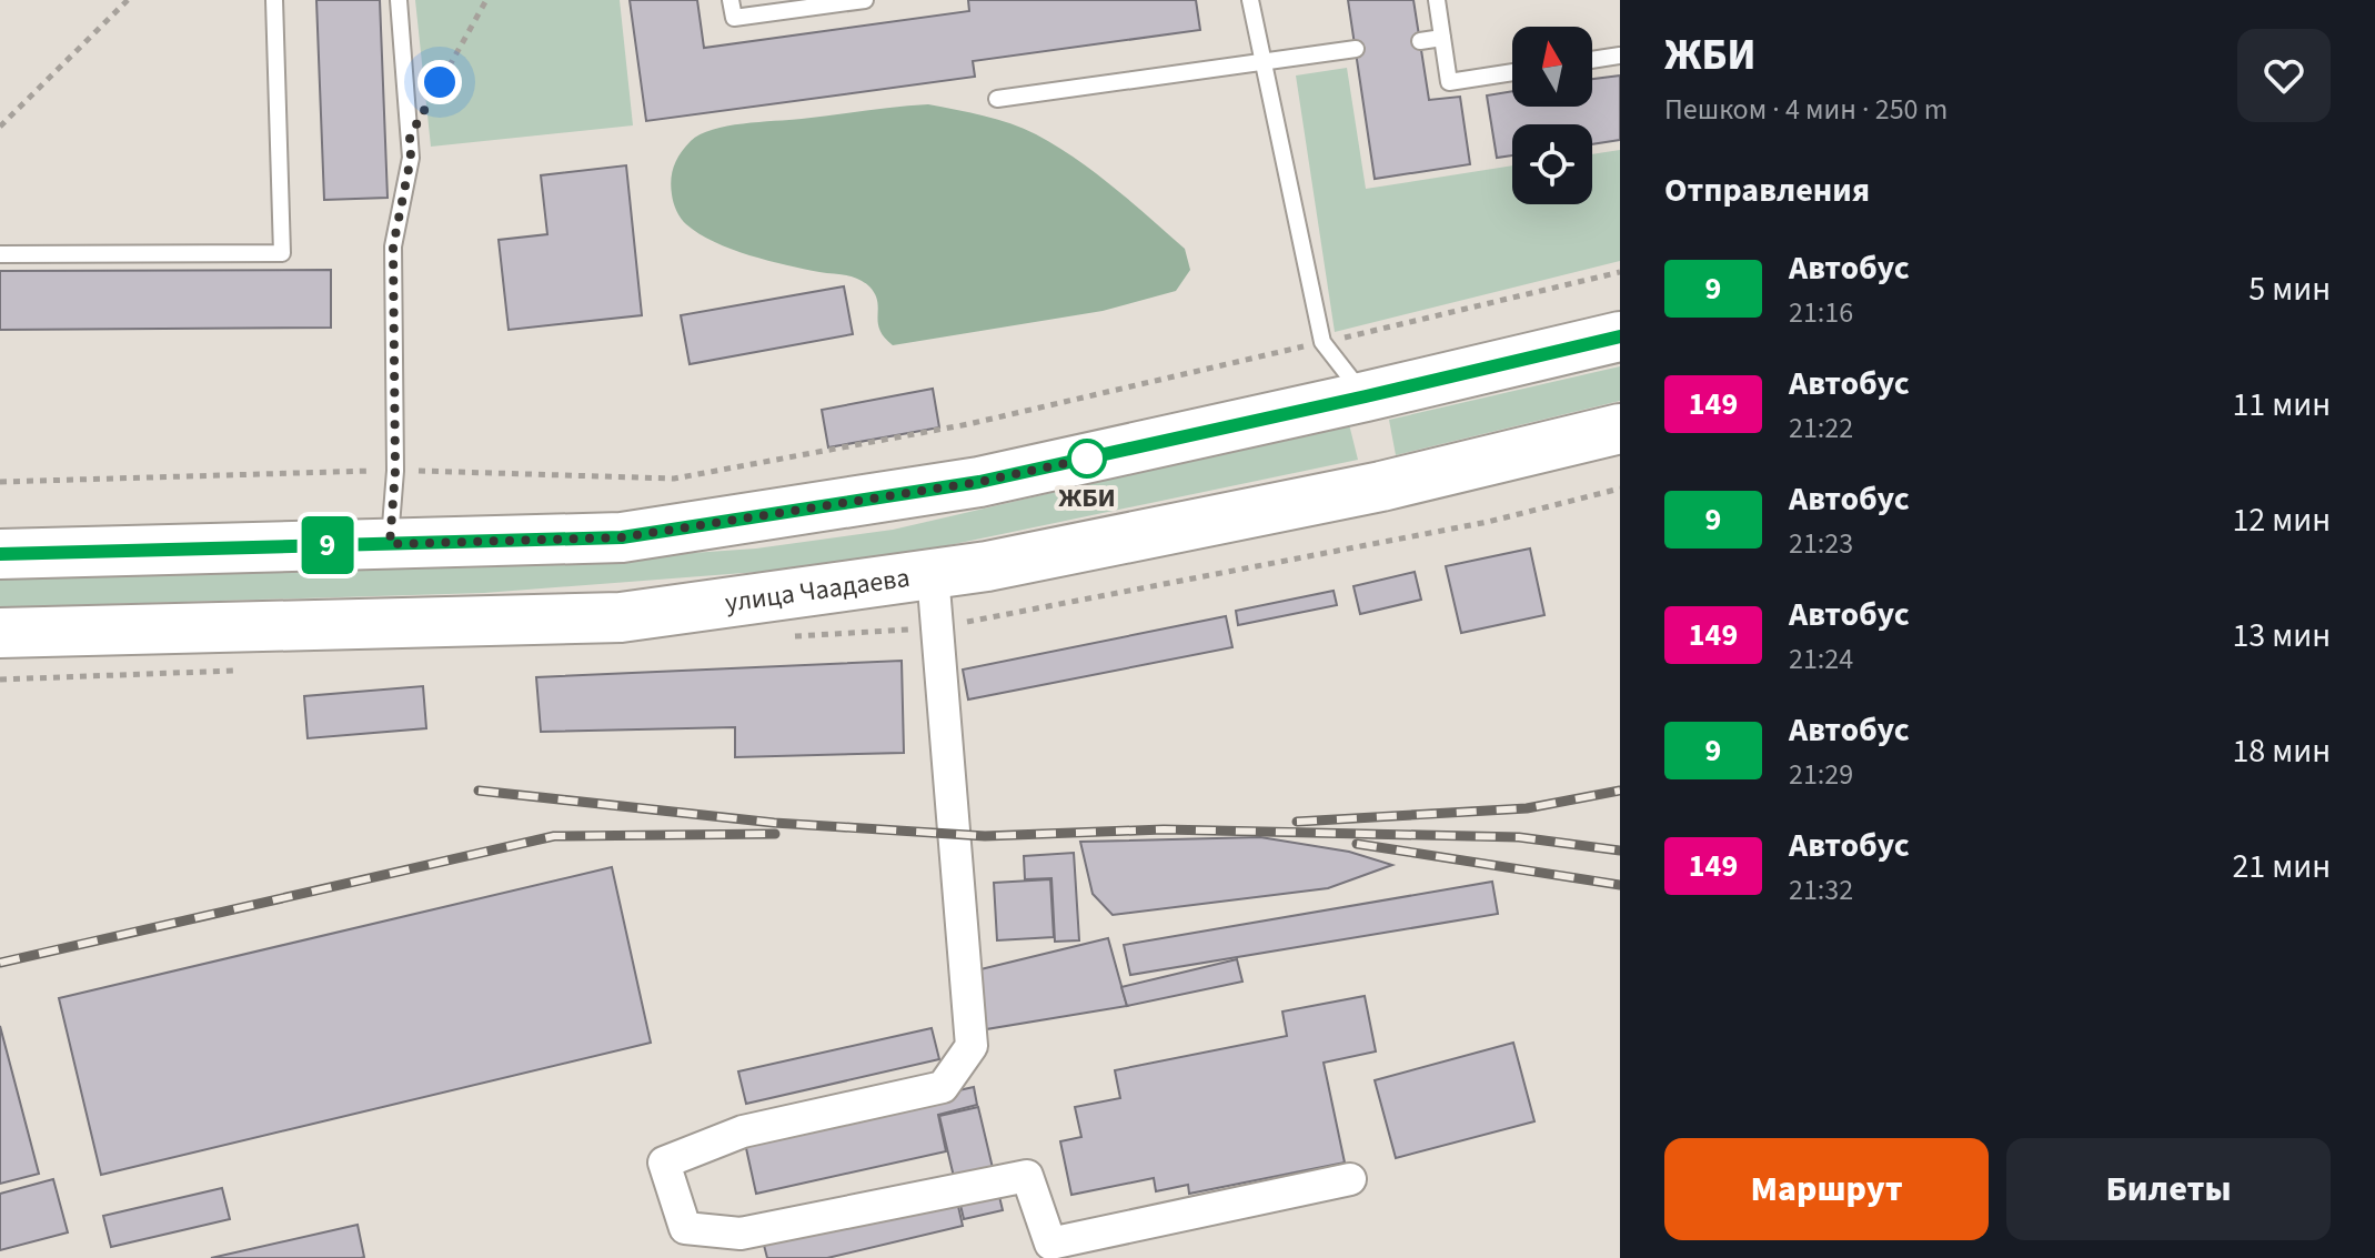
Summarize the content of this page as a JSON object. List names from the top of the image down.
{
  "streets": {
    "main road": ["улица Чаадаева"]
  },
  "places": ["ЖБИ"],
  "lines": ["bus line 9"],
  "north": "top",
  "page": {
    "on_map": "9",
    "heading": [
      ["ЖБИ", "Пешком · 4 мин · 250 m"],
      "Отправления"
    ],
    "list": [
      {
        "mark": "9",
        "name": "Автобус",
        "note": "21:16",
        "value": "5 мин"
      },
      {
        "mark": "149",
        "name": "Автобус",
        "note": "21:22",
        "value": "11 мин"
      },
      {
        "mark": "9",
        "name": "Автобус",
        "note": "21:23",
        "value": "12 мин"
      },
      {
        "mark": "149",
        "name": "Автобус",
        "note": "21:24",
        "value": "13 мин"
      },
      {
        "mark": "9",
        "name": "Автобус",
        "note": "21:29",
        "value": "18 мин"
      },
      {
        "mark": "149",
        "name": "Автобус",
        "note": "21:32",
        "value": "21 мин"
      }
    ],
    "buttons": ["Маршрут", "Билеты"]
  }
}
